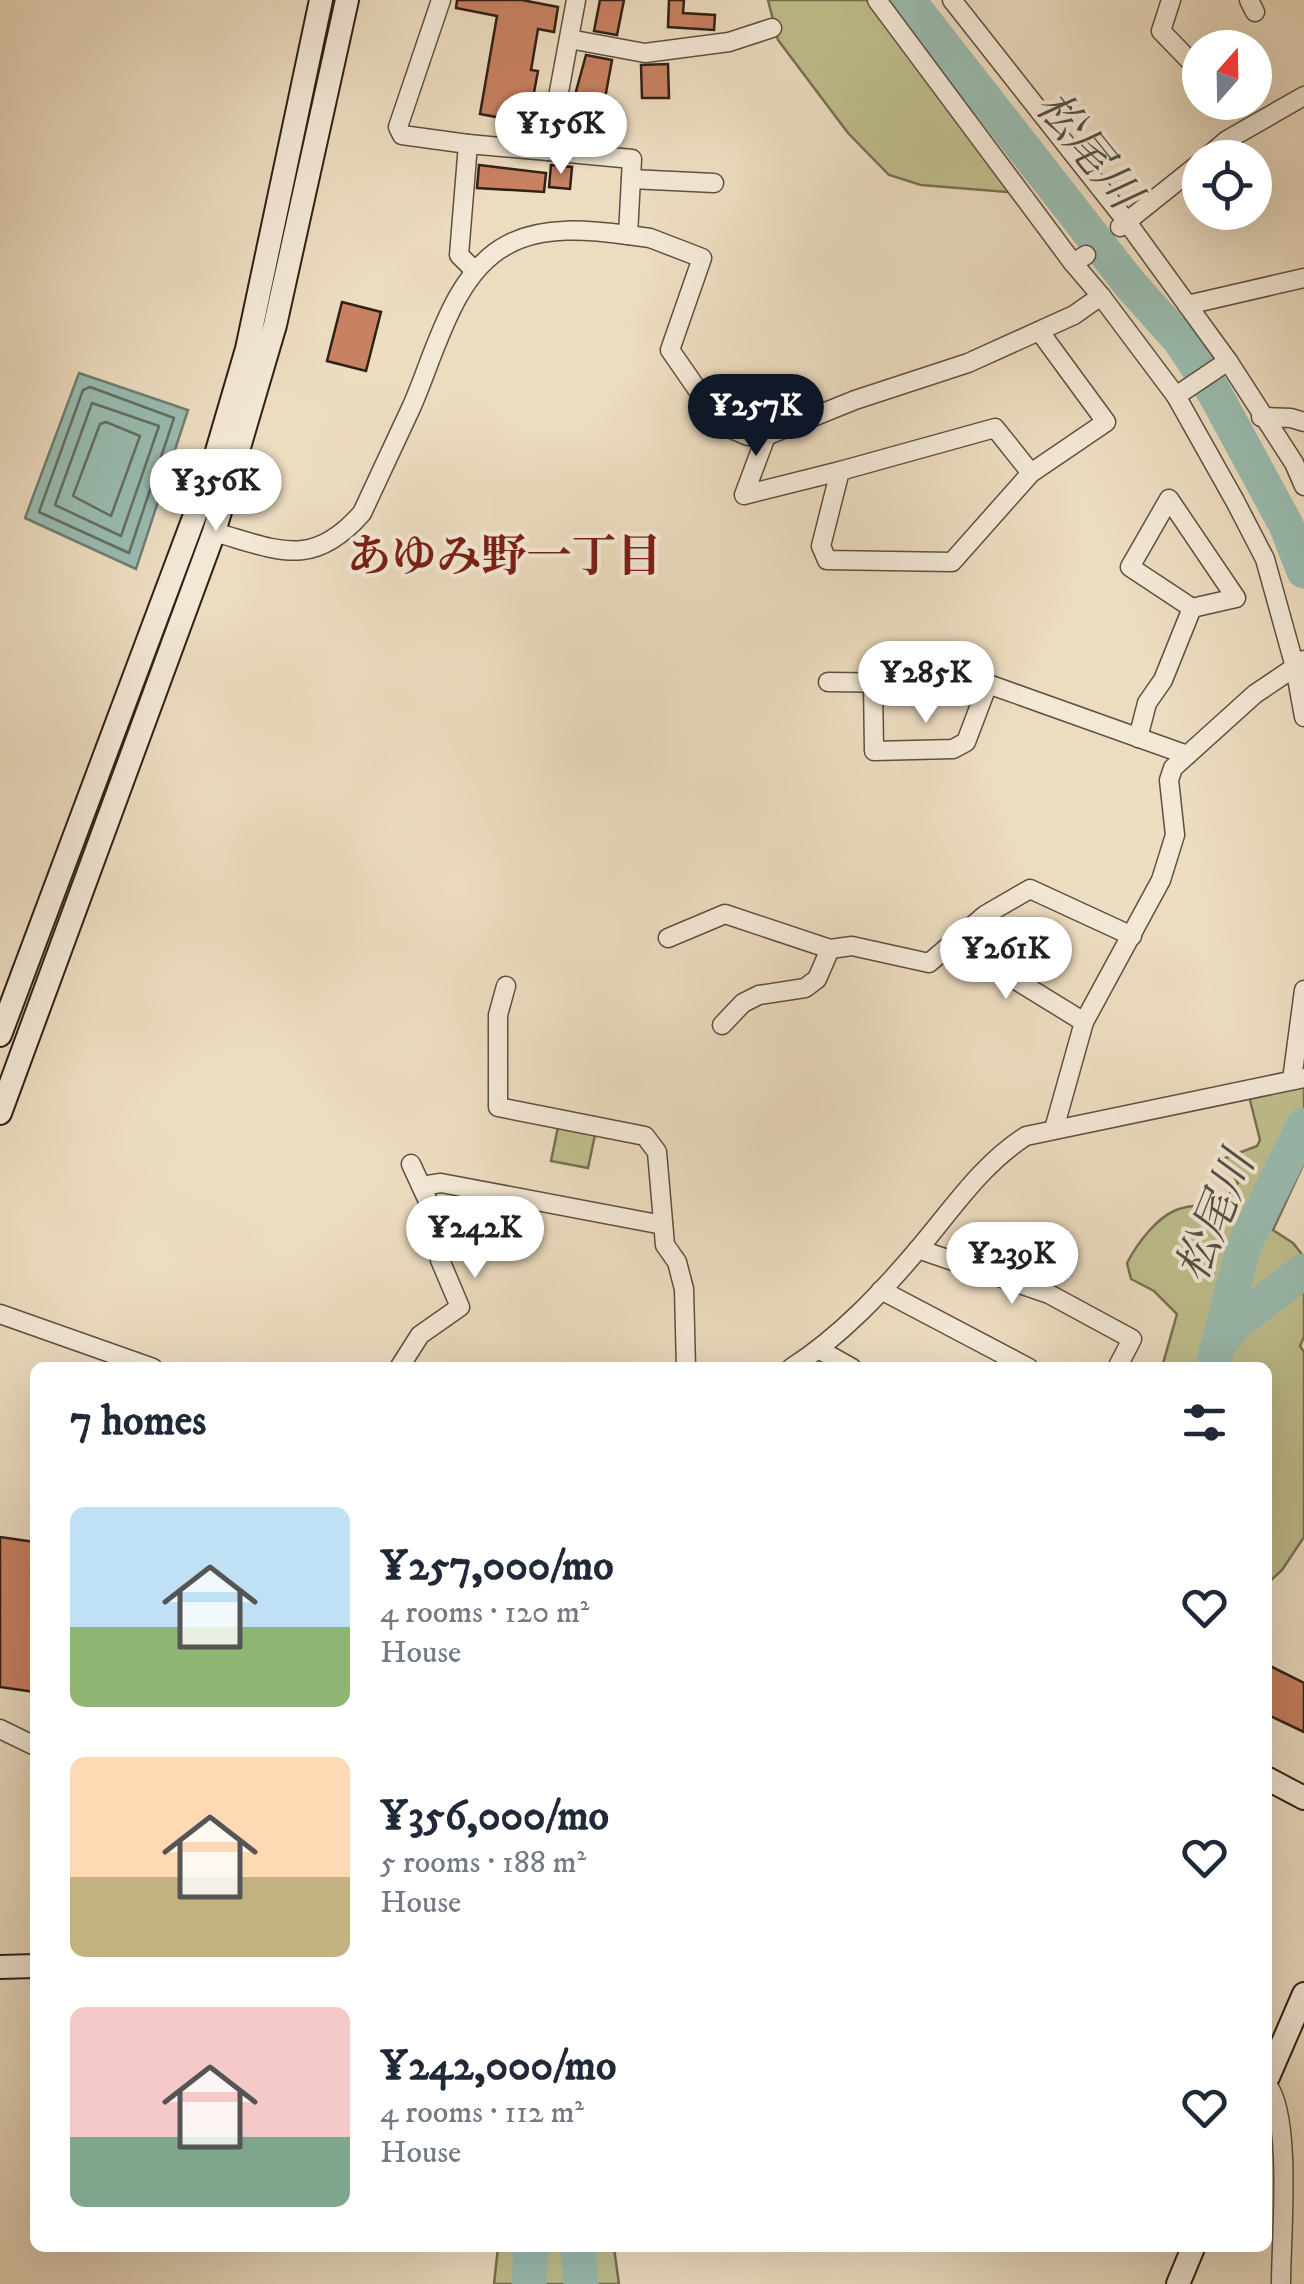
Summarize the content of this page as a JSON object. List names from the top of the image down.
{
  "districts": ["あゆみ野一丁目"],
  "water": ["松尾川"],
  "north": "top",
  "page": {
    "price": [
      "¥156K",
      "¥257K",
      "¥356K",
      "¥285K",
      "¥261K",
      "¥242K",
      "¥239K"
    ],
    "heading": "7 homes",
    "list": [
      {
        "name": "¥257,000/mo",
        "note": "4 rooms · 120 m² · House"
      },
      {
        "name": "¥356,000/mo",
        "note": "5 rooms · 188 m² · House"
      },
      {
        "name": "¥242,000/mo",
        "note": "4 rooms · 112 m² · House"
      }
    ]
  }
}
